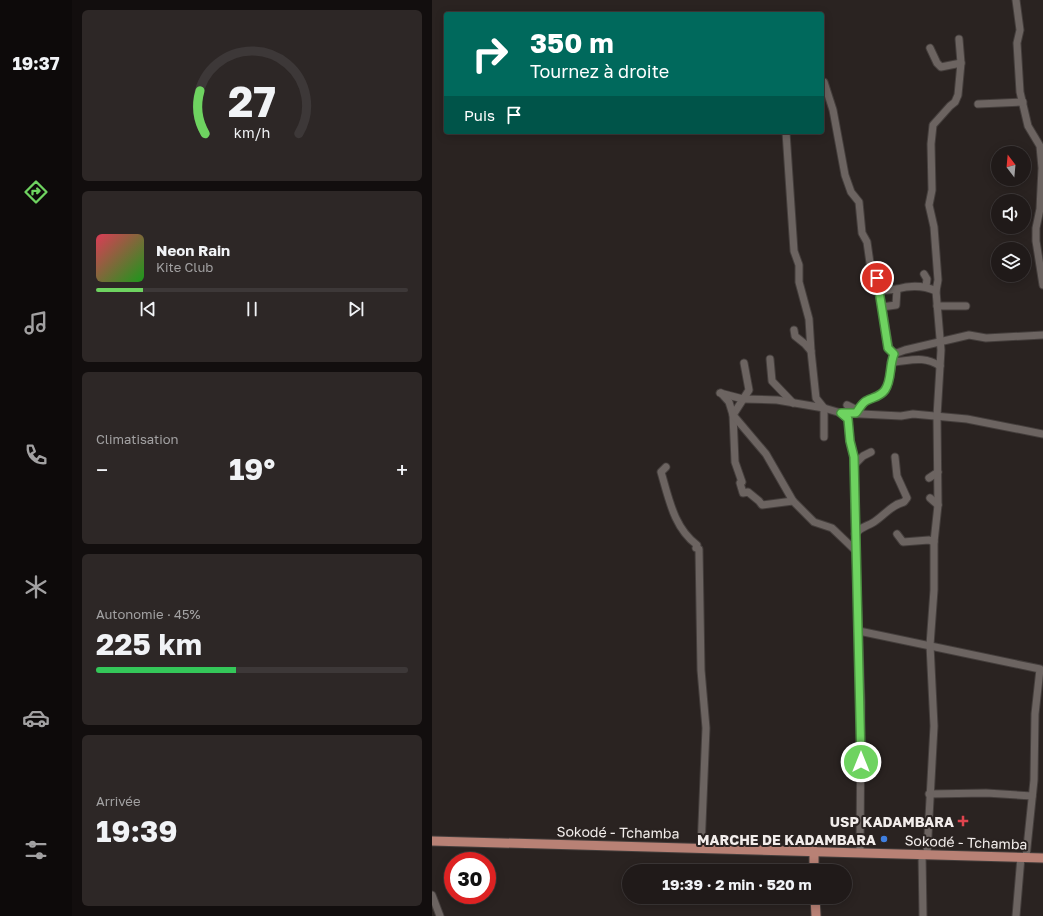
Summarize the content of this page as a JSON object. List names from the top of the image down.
{
  "streets": {
    "main road": ["Sokodé - Tchamba"]
  },
  "places": {
    "health": ["USP KADAMBARA"],
    "other": ["MARCHE DE KADAMBARA"]
  },
  "north": "top",
  "page": {
    "tabs": "19:37",
    "turn": ["350 m", "Tournez à droite"],
    "then": "Puis",
    "song": ["Neon Rain", "Kite Club"],
    "tile": [
      "Climatisation",
      ["Autonomie · 45%", "225 km"],
      ["Arrivée", "19:39"]
    ],
    "heat": ["−", "19°", "+"],
    "limit": "30",
    "trip": "19:39 · 2 min · 520 m",
    "gauge": ["27", "km/h"]
  }
}
